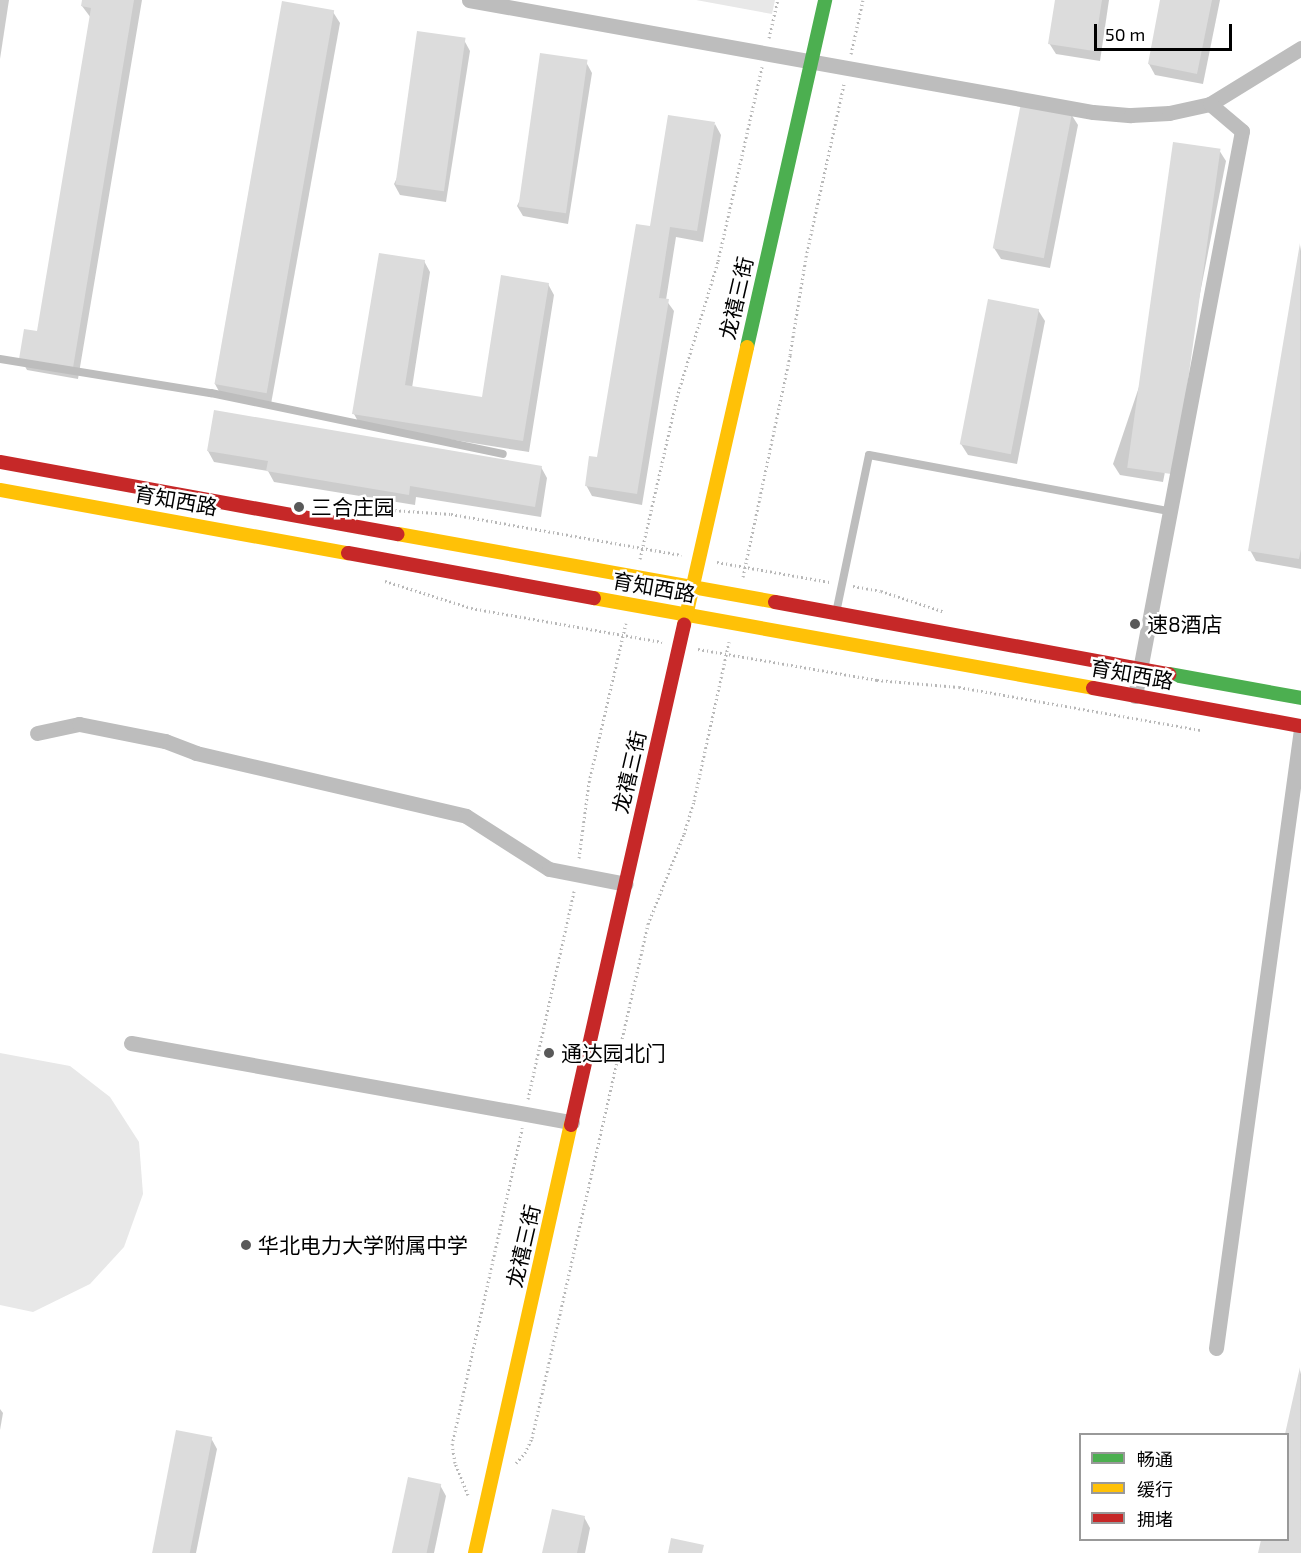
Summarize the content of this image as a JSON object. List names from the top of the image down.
{
  "streets": {
    "street": ["龙禧三街", "育知西路"]
  },
  "crossings": [
    ["龙禧三街", "育知西路"]
  ],
  "places": [
    "三合庄园",
    "速8酒店",
    "通达园北门",
    "华北电力大学附属中学"
  ],
  "legend": ["畅通", "缓行", "拥堵"],
  "scale_bar": "50 m"
}
